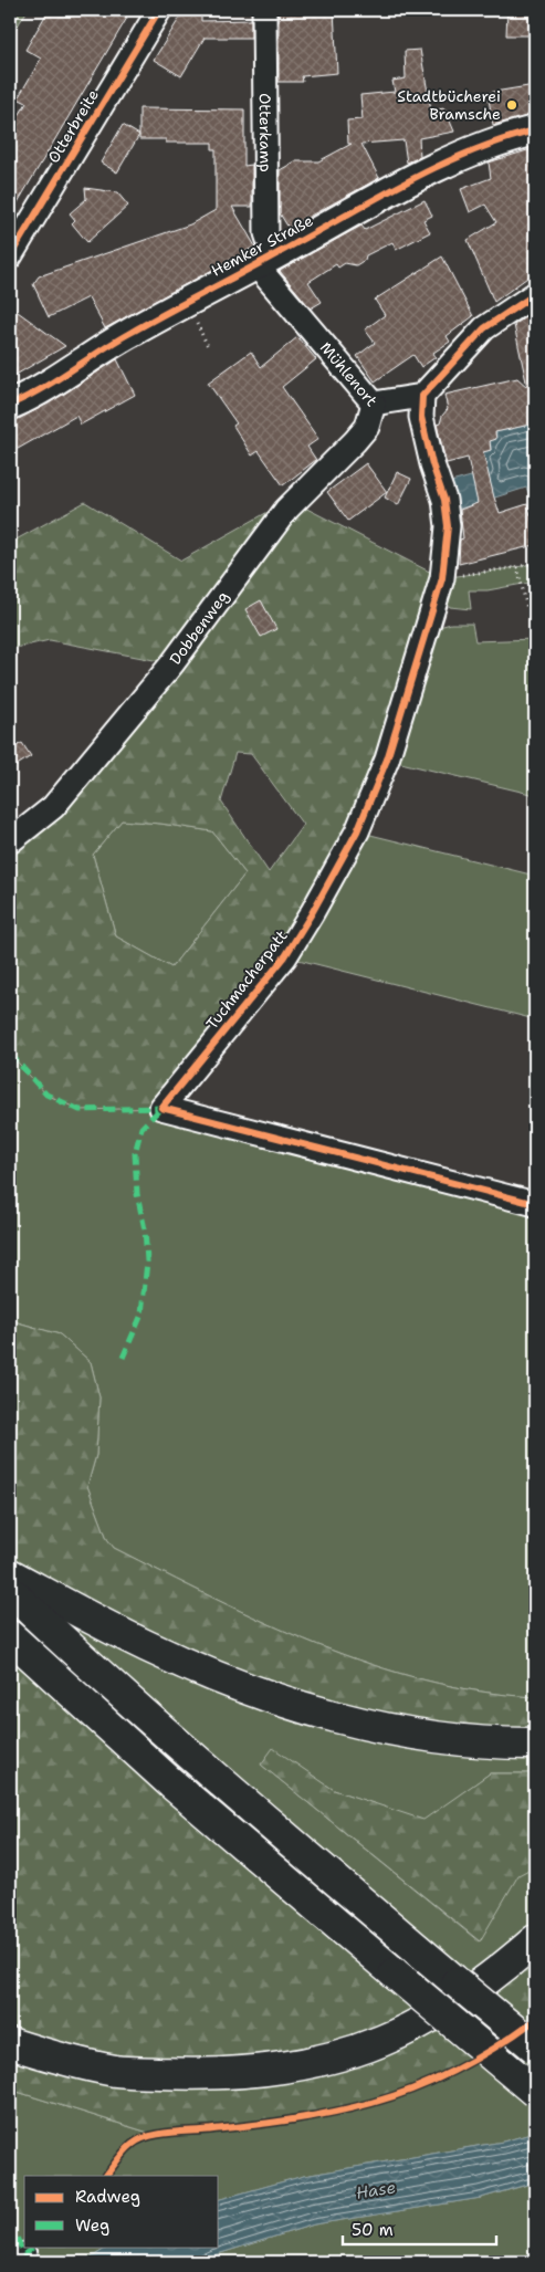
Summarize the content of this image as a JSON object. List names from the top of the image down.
{
  "streets": {
    "main road": ["Hemker Straße"],
    "street": [
      "Otterbreite",
      "Otterkamp",
      "Mühlenort",
      "Dobbenweg",
      "Tuchmacherpatt"
    ]
  },
  "crossings": [
    ["Otterkamp", "Hemker Straße"],
    ["Otterkamp", "Mühlenort"],
    ["Hemker Straße", "Mühlenort"],
    ["Mühlenort", "Dobbenweg"],
    ["Mühlenort", "Tuchmacherpatt"]
  ],
  "water": ["Hase"],
  "places": ["Stadtbücherei Bramsche"],
  "legend": ["Radweg", "Weg"],
  "scale_bar": "50 m"
}
